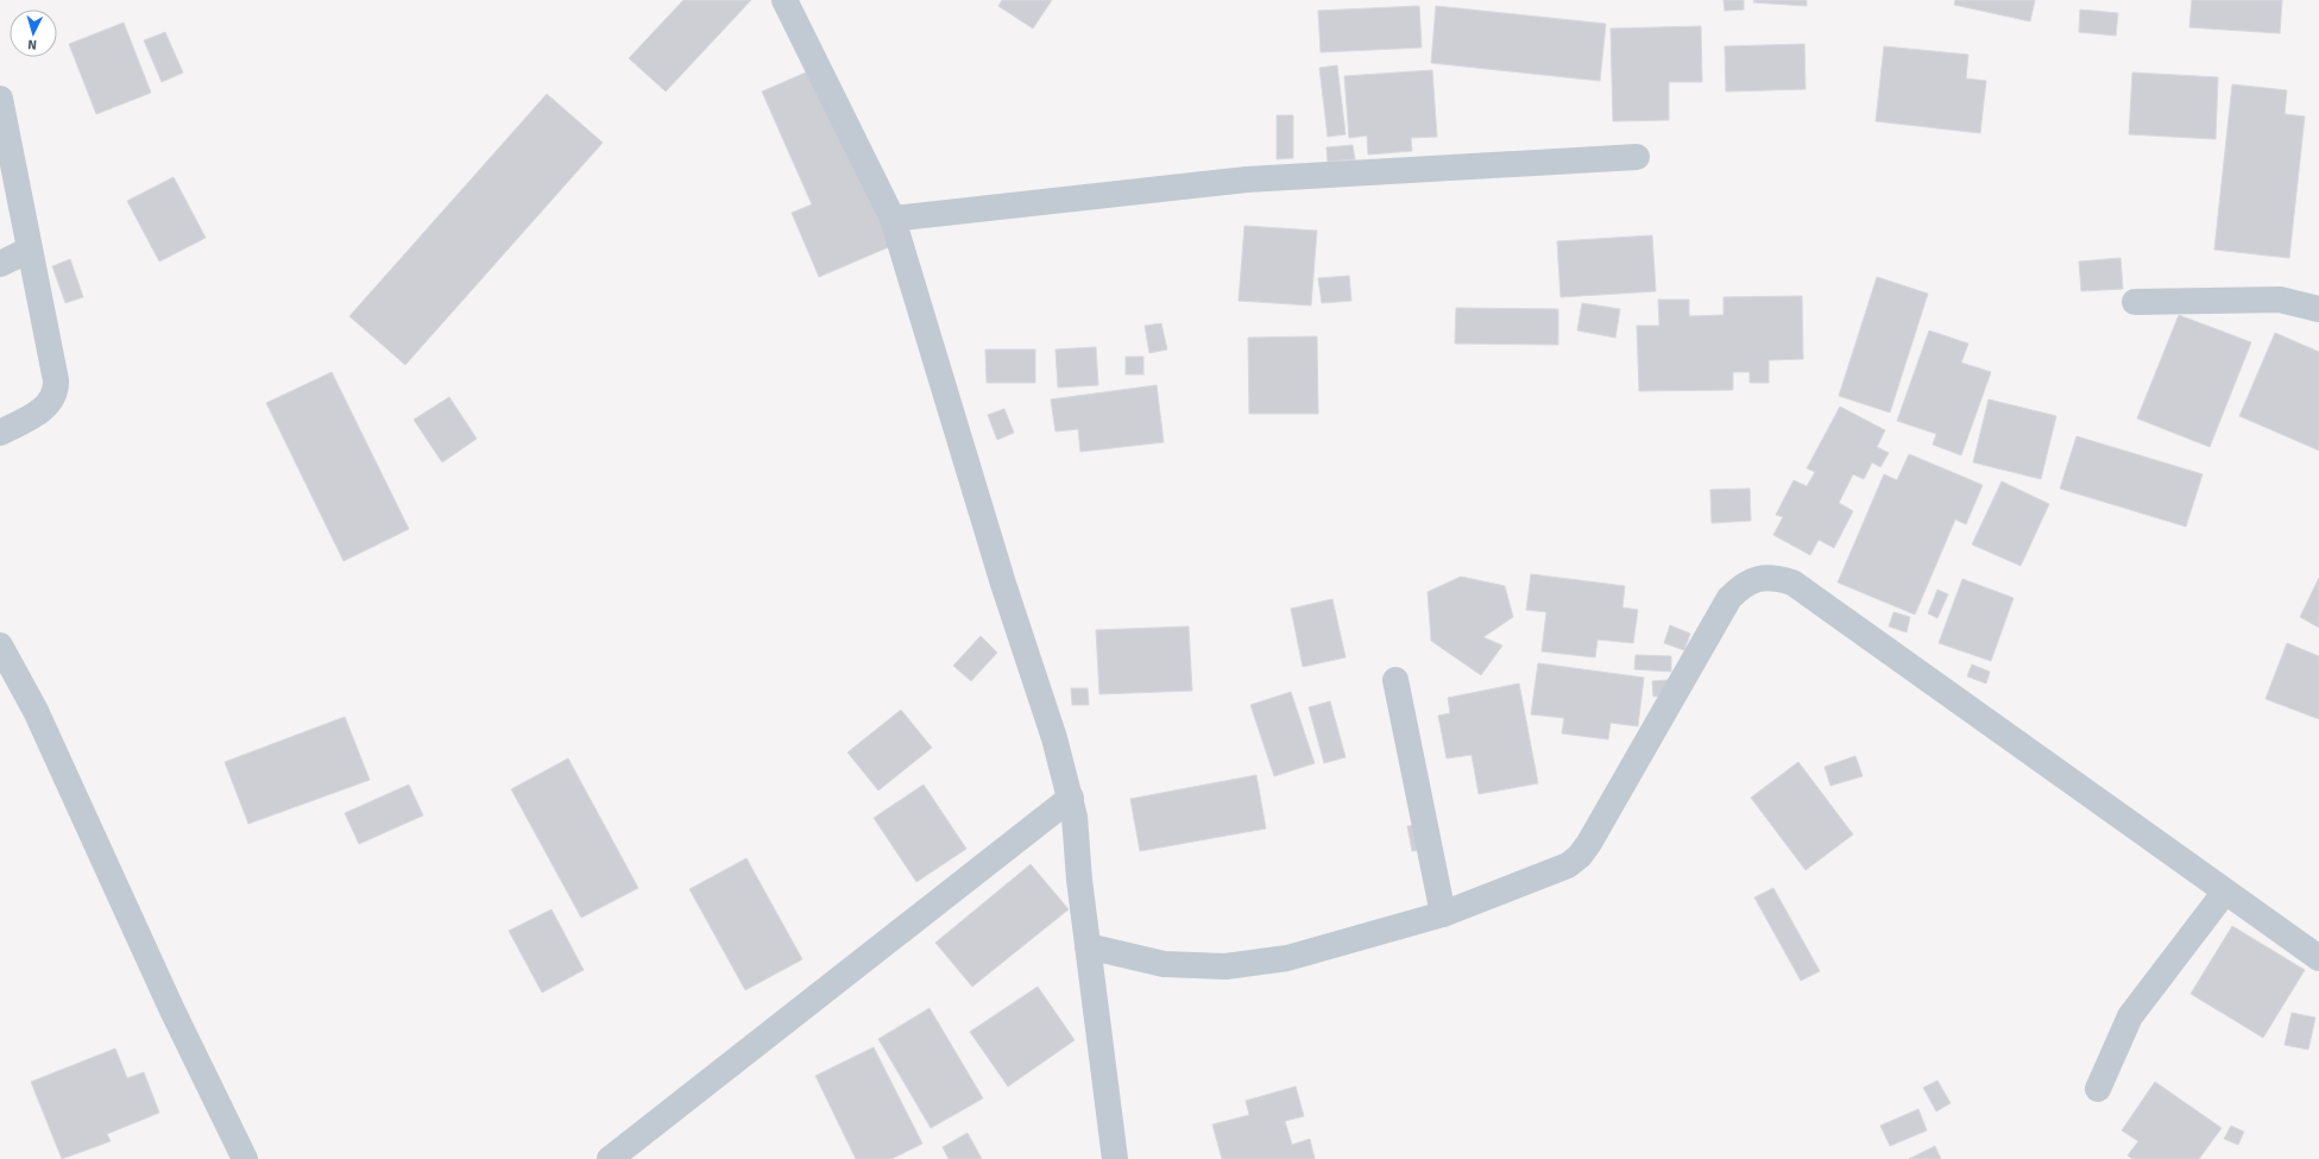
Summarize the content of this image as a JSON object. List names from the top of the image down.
{
  "north": "bottom"
}
